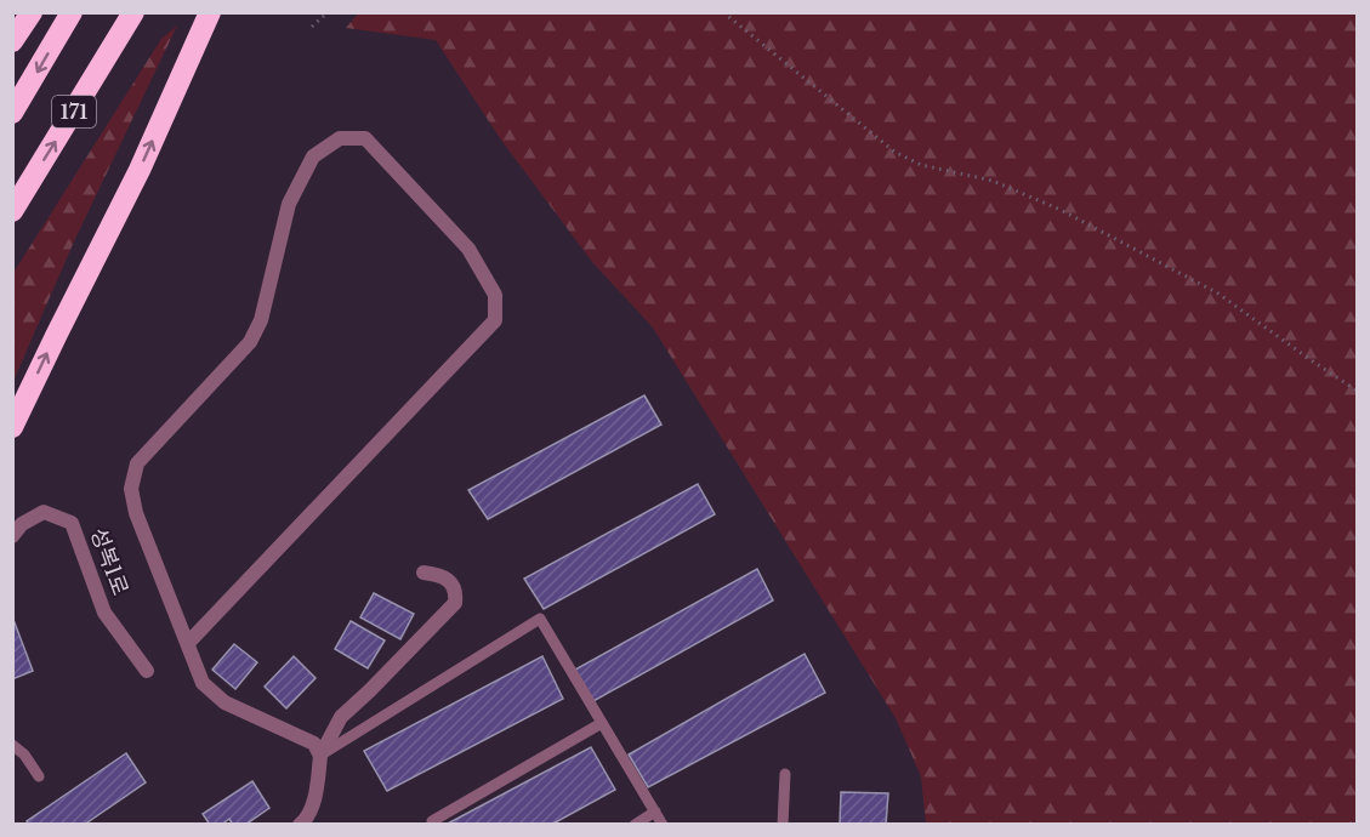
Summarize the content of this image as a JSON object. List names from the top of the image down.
{
  "streets": {
    "highway": ["171"],
    "street": ["성복1로"]
  }
}
